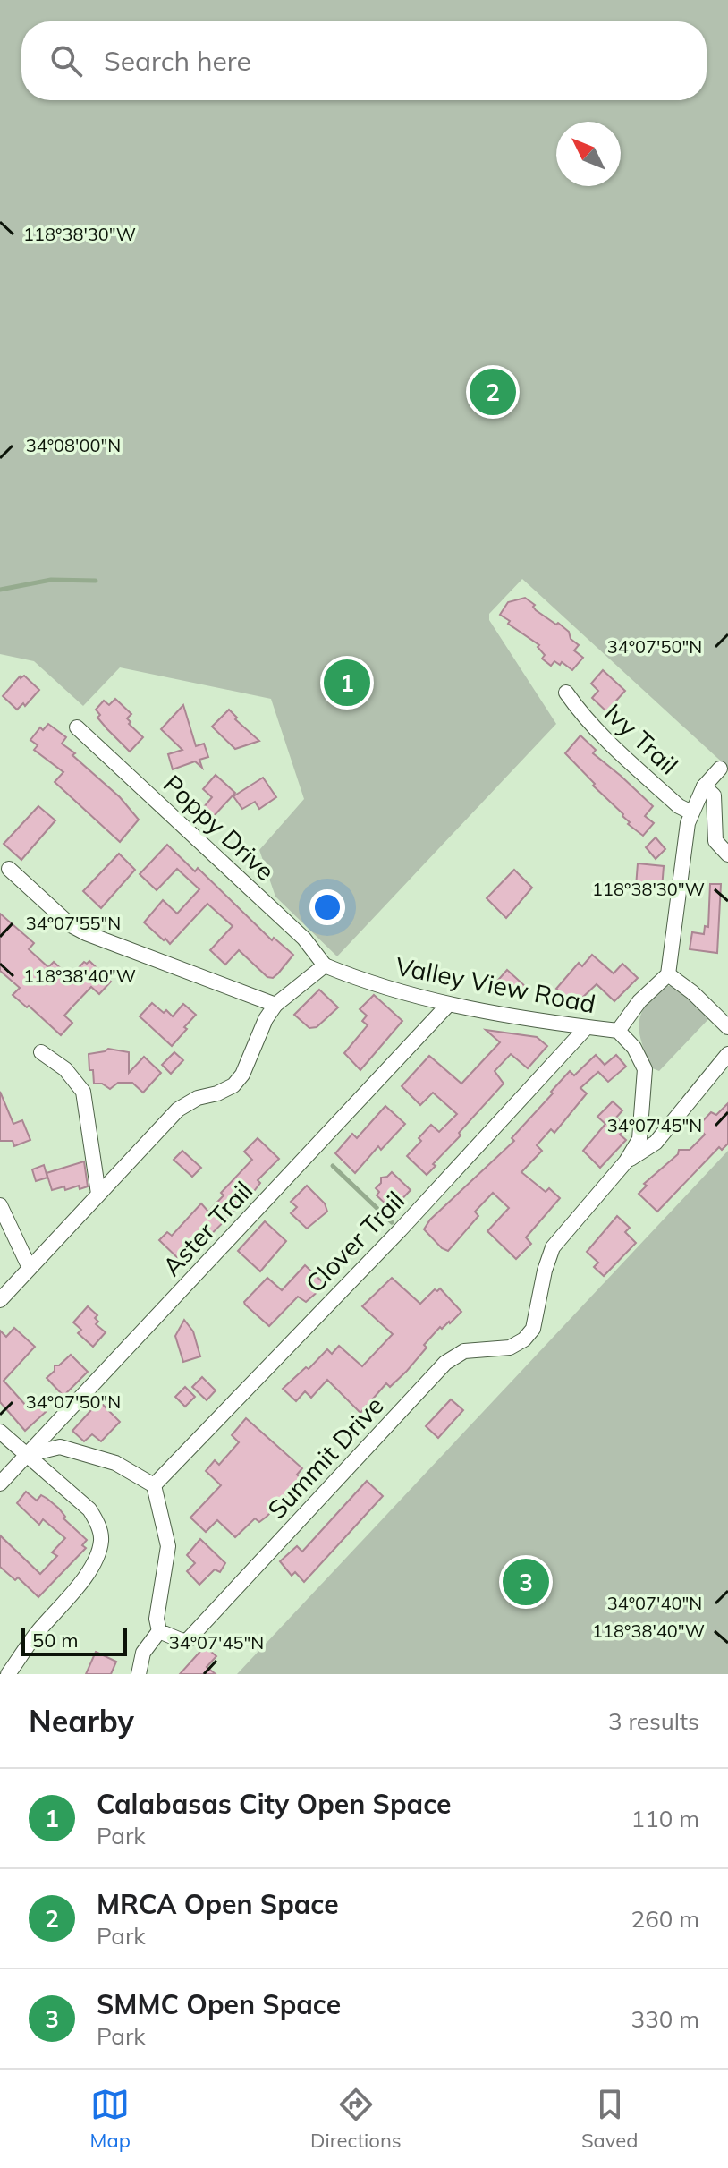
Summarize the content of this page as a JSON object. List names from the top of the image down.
{
  "streets": {
    "street": [
      "Ivy Trail",
      "Poppy Drive",
      "Valley View Road",
      "Aster Trail",
      "Clover Trail",
      "Summit Drive"
    ]
  },
  "crossings": [
    ["Poppy Drive", "Valley View Road"],
    ["Valley View Road", "Aster Trail"],
    ["Valley View Road", "Clover Trail"],
    ["Valley View Road", "Summit Drive"]
  ],
  "scale_bar": "50 m",
  "north": "top left",
  "page": {
    "search": "Search here",
    "pins": ["2", "1", "3"],
    "scale": "50 m",
    "heading": ["Nearby", "3 results"],
    "list": [
      {
        "mark": "1",
        "name": "Calabasas City Open Space",
        "note": "Park",
        "value": "110 m"
      },
      {
        "mark": "2",
        "name": "MRCA Open Space",
        "note": "Park",
        "value": "260 m"
      },
      {
        "mark": "3",
        "name": "SMMC Open Space",
        "note": "Park",
        "value": "330 m"
      }
    ],
    "nav": ["Map", "Directions", "Saved"]
  },
  "coordinates": [
    "118°38'30\"W",
    "34°08'00\"N",
    "34°07'50\"N",
    "34°07'55\"N",
    "118°38'40\"W",
    "34°07'45\"N",
    "34°07'40\"N"
  ]
}
